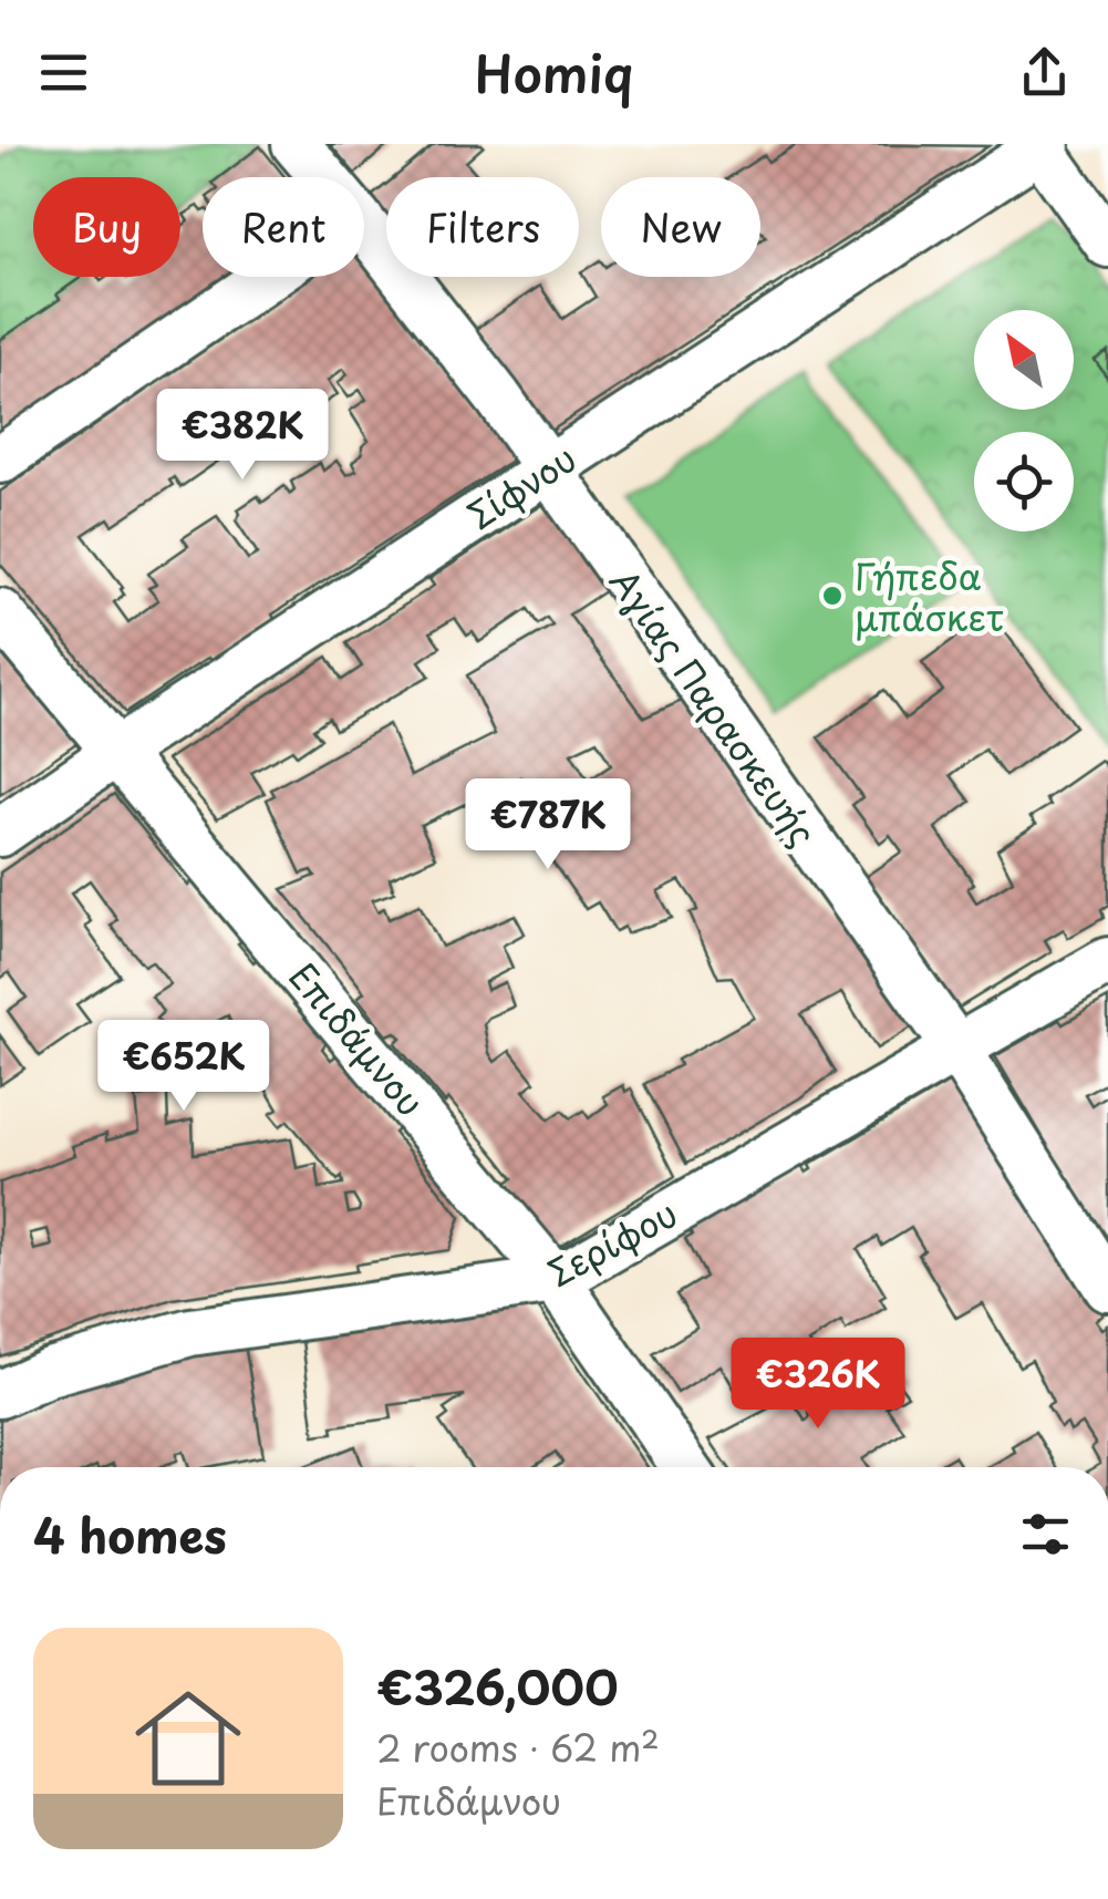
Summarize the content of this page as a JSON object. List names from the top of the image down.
{
  "streets": {
    "street": [
      "Σίφνου",
      "Αγίας Παρασκευής",
      "Επιδάμνου",
      "Σερίφου"
    ]
  },
  "crossings": [
    ["Σίφνου", "Αγίας Παρασκευής"],
    ["Σίφνου", "Επιδάμνου"],
    ["Αγίας Παρασκευής", "Σερίφου"],
    ["Επιδάμνου", "Σερίφου"]
  ],
  "places": ["Γήπεδα μπάσκετ"],
  "north": "top left",
  "page": {
    "header": "Homiq",
    "chip": [
      "Buy",
      "Rent",
      "Filters",
      "New"
    ],
    "price": [
      "€382K",
      "€787K",
      "€652K",
      "€326K"
    ],
    "heading": "4 homes",
    "list": [
      {
        "name": "€326,000",
        "note": "2 rooms · 62 m² · Επιδάμνου"
      }
    ]
  }
}
